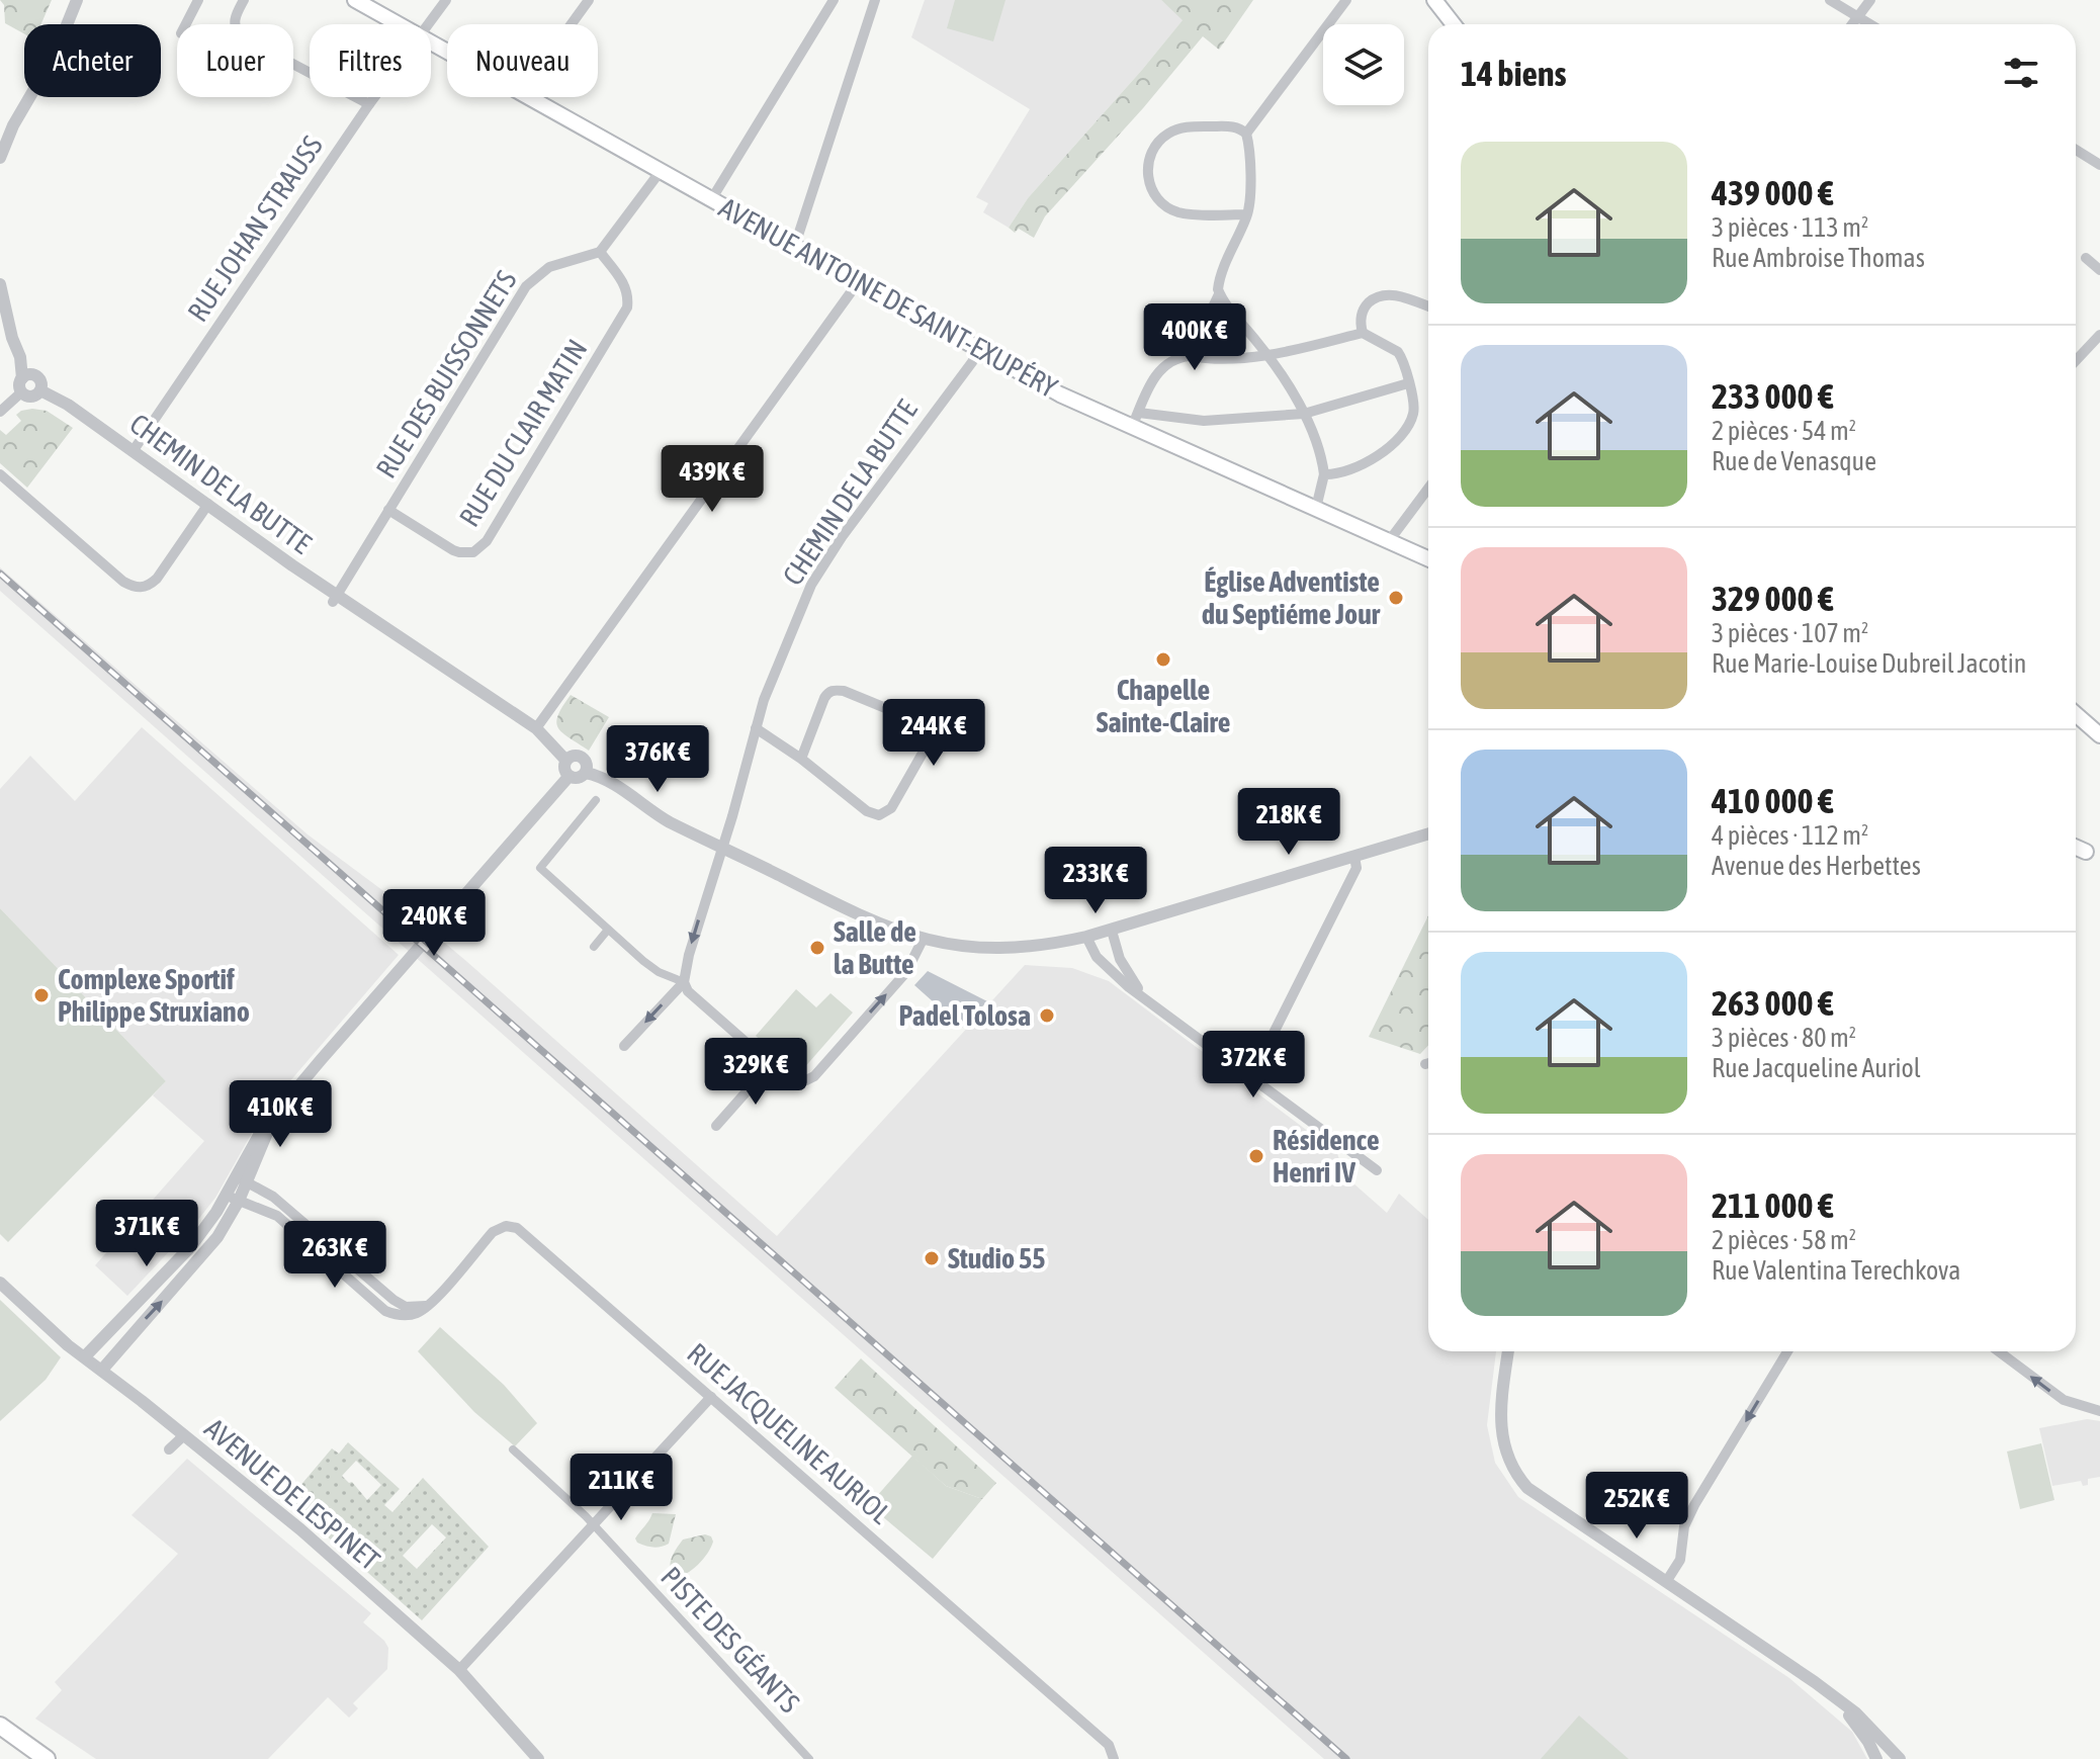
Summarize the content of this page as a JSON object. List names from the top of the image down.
{
  "streets": {
    "main road": ["AVENUE ANTOINE DE SAINT-EXUPÉRY"],
    "street": [
      "RUE JOHAN STRAUSS",
      "RUE DES BUISSONNETS",
      "RUE DU CLAIR MATIN",
      "CHEMIN DE LA BUTTE",
      "RUE JACQUELINE AURIOL",
      "AVENUE DE LESPINET",
      "PISTE DES GÉANTS"
    ]
  },
  "crossings": [
    ["RUE JOHAN STRAUSS", "CHEMIN DE LA BUTTE"],
    ["AVENUE ANTOINE DE SAINT-EXUPÉRY", "CHEMIN DE LA BUTTE"],
    ["RUE DES BUISSONNETS", "RUE DU CLAIR MATIN"],
    ["RUE DES BUISSONNETS", "CHEMIN DE LA BUTTE"]
  ],
  "places": [
    "Église Adventiste du Septiéme Jour",
    "Chapelle Sainte-Claire",
    "Salle de la Butte",
    "Complexe Sportif Philippe Struxiano",
    "Padel Tolosa",
    "Résidence Henri IV",
    "Studio 55"
  ],
  "page": {
    "chip": [
      "Acheter",
      "Louer",
      "Filtres",
      "Nouveau"
    ],
    "heading": "14 biens",
    "list": [
      {
        "name": "439 000 €",
        "note": "3 pièces · 113 m² · Rue Ambroise Thomas"
      },
      {
        "name": "233 000 €",
        "note": "2 pièces · 54 m² · Rue de Venasque"
      },
      {
        "name": "329 000 €",
        "note": "3 pièces · 107 m² · Rue Marie-Louise Dubreil Jacotin"
      },
      {
        "name": "410 000 €",
        "note": "4 pièces · 112 m² · Avenue des Herbettes"
      },
      {
        "name": "263 000 €",
        "note": "3 pièces · 80 m² · Rue Jacqueline Auriol"
      },
      {
        "name": "211 000 €",
        "note": "2 pièces · 58 m² · Rue Valentina Terechkova"
      }
    ],
    "price": [
      "400K €",
      "439K €",
      "244K €",
      "376K €",
      "218K €",
      "233K €",
      "240K €",
      "372K €",
      "329K €",
      "410K €",
      "371K €",
      "263K €",
      "211K €",
      "252K €"
    ]
  }
}
